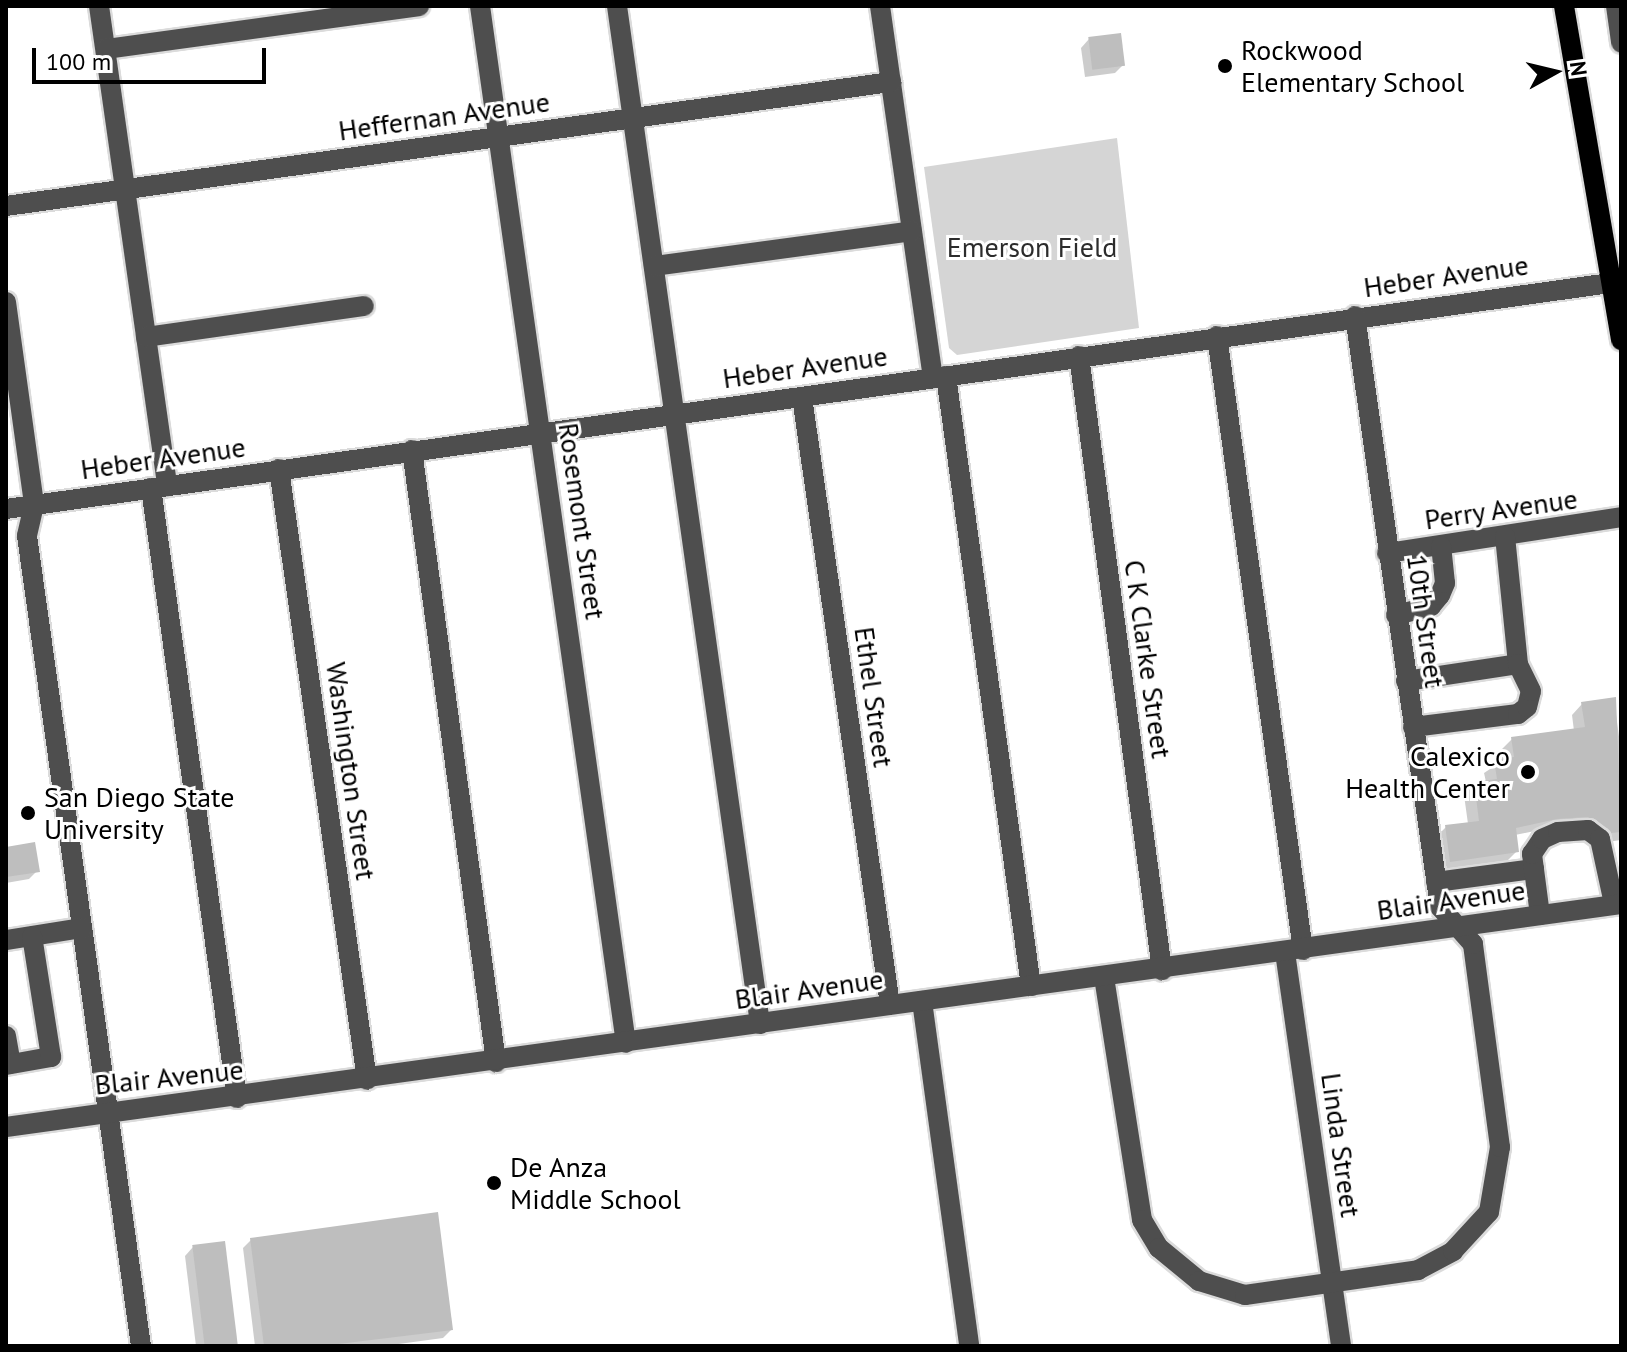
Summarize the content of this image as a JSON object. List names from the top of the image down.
{
  "streets": {
    "street": [
      "Heffernan Avenue",
      "Heber Avenue",
      "Perry Avenue",
      "Rosemont Street",
      "10th Street",
      "C K Clarke Street",
      "Ethel Street",
      "Washington Street",
      "Blair Avenue",
      "Linda Street"
    ]
  },
  "crossings": [
    ["Heffernan Avenue", "Rosemont Street"],
    ["Heber Avenue", "Rosemont Street"],
    ["Heber Avenue", "10th Street"],
    ["Heber Avenue", "C K Clarke Street"],
    ["Heber Avenue", "Ethel Street"],
    ["Heber Avenue", "Washington Street"],
    ["Heber Avenue", "Linda Street"],
    ["Perry Avenue", "10th Street"],
    ["Rosemont Street", "Blair Avenue"],
    ["10th Street", "Blair Avenue"],
    ["10th Street", "Linda Street"],
    ["C K Clarke Street", "Blair Avenue"],
    ["Ethel Street", "Blair Avenue"],
    ["Washington Street", "Blair Avenue"],
    ["Blair Avenue", "Linda Street"]
  ],
  "parks": ["Emerson Field"],
  "places": [
    "Rockwood Elementary School",
    "Calexico Health Center",
    "San Diego State University",
    "De Anza Middle School"
  ],
  "scale_bar": "100 m",
  "north": "right"
}
